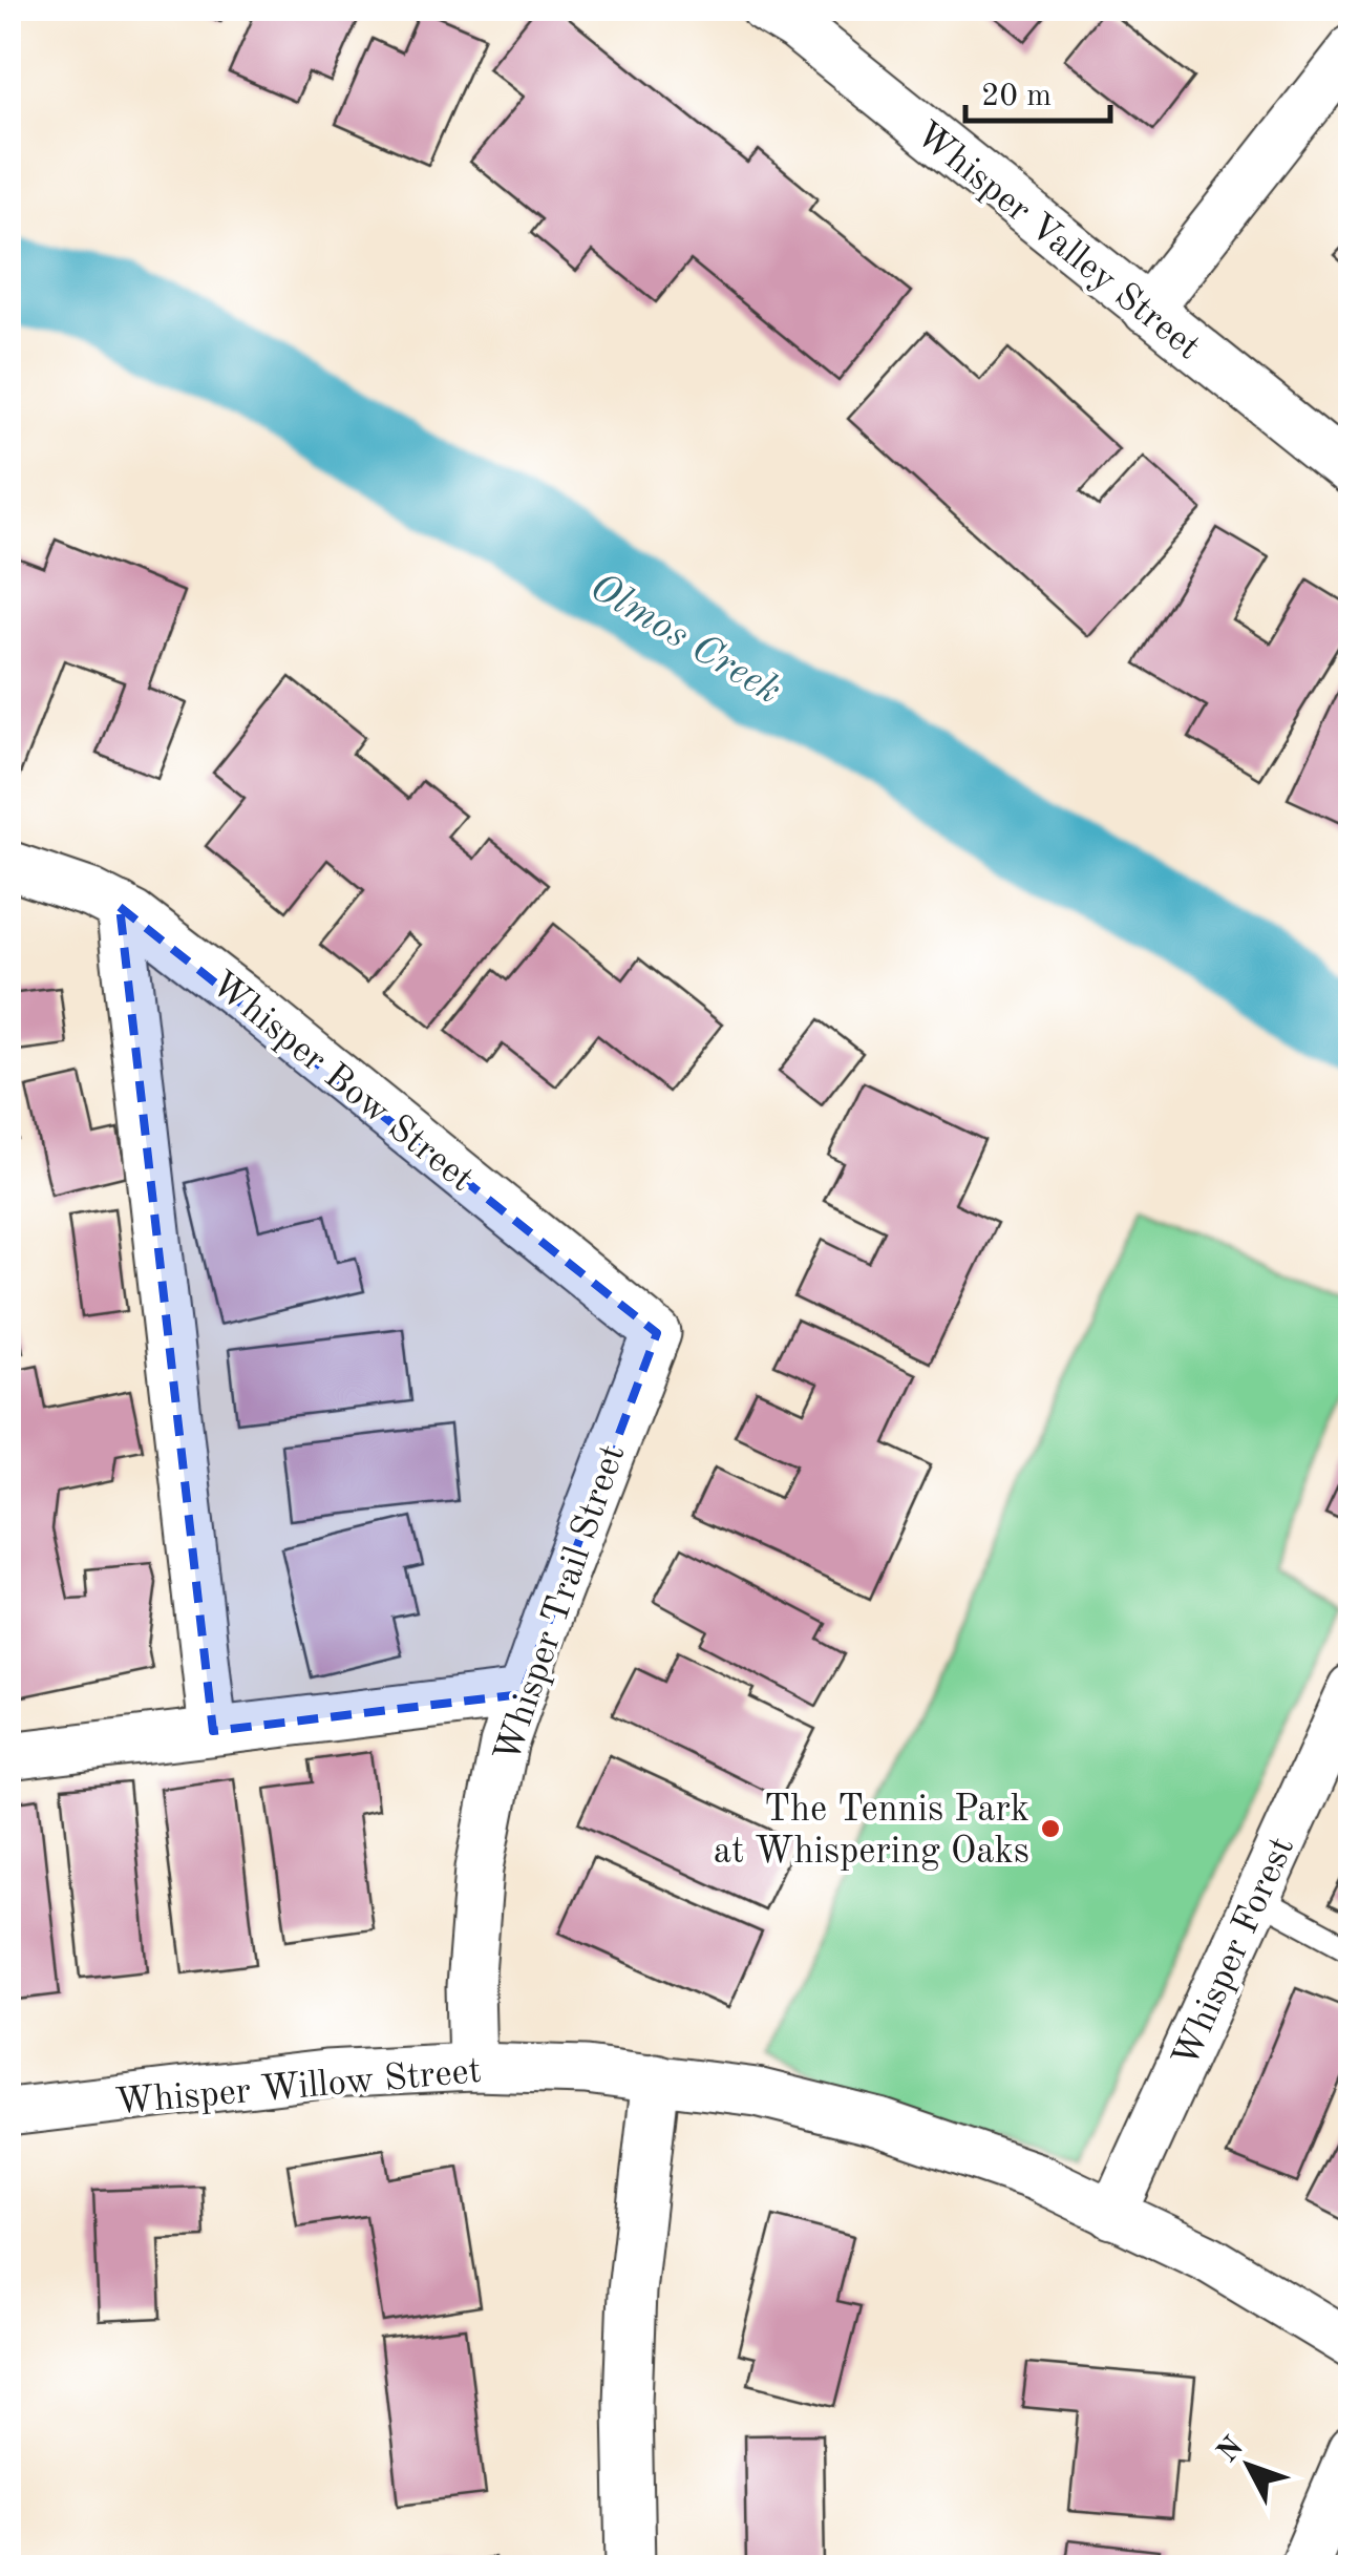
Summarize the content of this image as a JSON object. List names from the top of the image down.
{
  "streets": {
    "street": [
      "Whisper Valley Street",
      "Whisper Bow Street",
      "Whisper Trail Street",
      "Whisper Forest",
      "Whisper Willow Street"
    ]
  },
  "crossings": [
    ["Whisper Bow Street", "Whisper Trail Street"],
    ["Whisper Trail Street", "Whisper Willow Street"],
    ["Whisper Forest", "Whisper Willow Street"]
  ],
  "water": ["Olmos Creek"],
  "places": ["The Tennis Park at Whispering Oaks"],
  "scale_bar": "20 m",
  "north": "top left"
}
